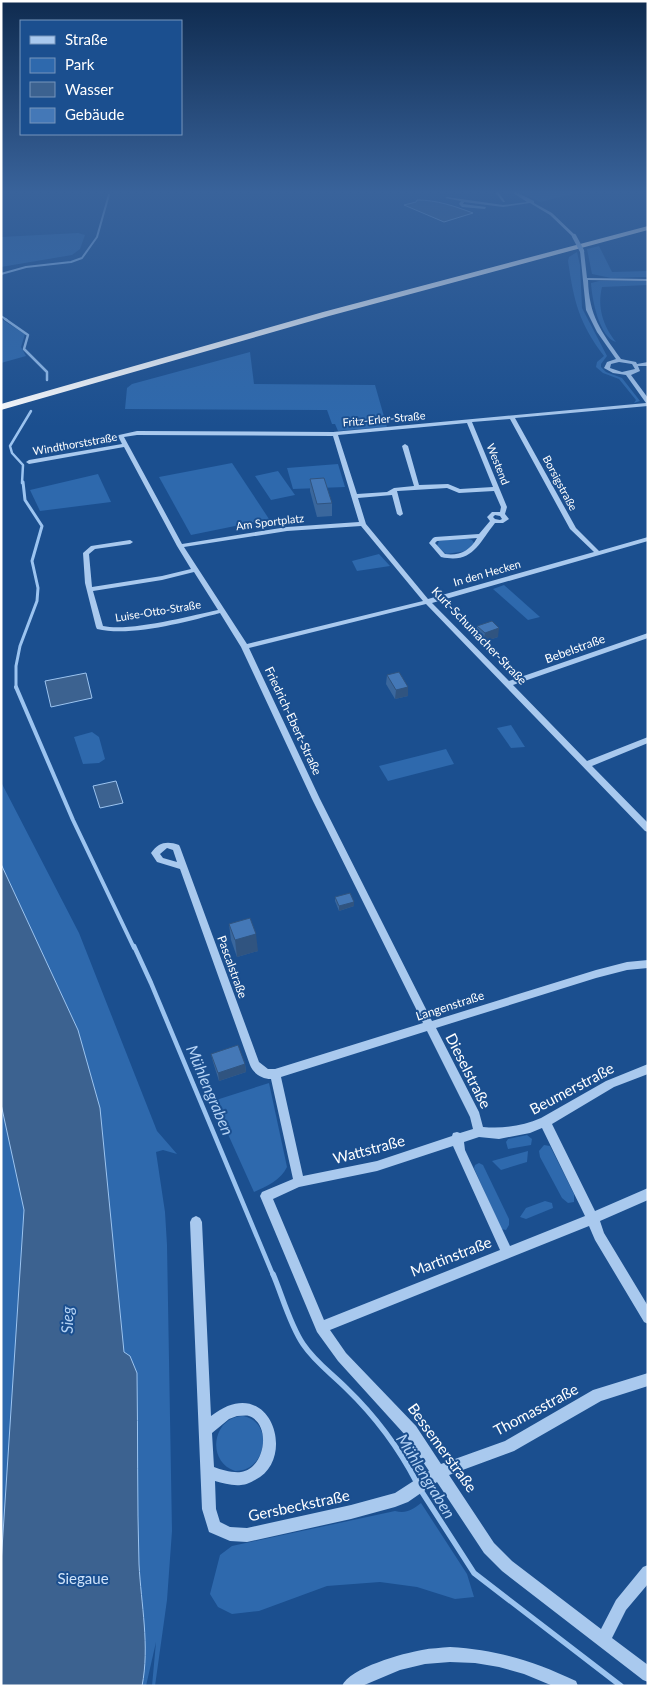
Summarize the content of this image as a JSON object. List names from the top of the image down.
{
  "streets": {
    "street": [
      "Fritz-Erler-Straße",
      "Windthorststraße",
      "Westend",
      "Borsigstraße",
      "Am Sportplatz",
      "In den Hecken",
      "Luise-Otto-Straße",
      "Kurt-Schumacher-Straße",
      "Bebelstraße",
      "Friedrich-Ebert-Straße",
      "Pascalstraße",
      "Langenstraße",
      "Dieselstraße",
      "Beumerstraße",
      "Wattstraße",
      "Martinstraße",
      "Thomasstraße",
      "Bessemerstraße",
      "Gersbeckstraße"
    ]
  },
  "crossings": [
    ["Fritz-Erler-Straße", "Westend"],
    ["Fritz-Erler-Straße", "Borsigstraße"],
    ["Fritz-Erler-Straße", "Kurt-Schumacher-Straße"],
    ["Fritz-Erler-Straße", "Friedrich-Ebert-Straße"],
    ["Windthorststraße", "Friedrich-Ebert-Straße"],
    ["Borsigstraße", "In den Hecken"],
    ["Am Sportplatz", "Kurt-Schumacher-Straße"],
    ["Am Sportplatz", "Friedrich-Ebert-Straße"],
    ["In den Hecken", "Kurt-Schumacher-Straße"],
    ["In den Hecken", "Friedrich-Ebert-Straße"],
    ["Luise-Otto-Straße", "Friedrich-Ebert-Straße"],
    ["Kurt-Schumacher-Straße", "Bebelstraße"],
    ["Friedrich-Ebert-Straße", "Langenstraße"],
    ["Friedrich-Ebert-Straße", "Dieselstraße"],
    ["Pascalstraße", "Langenstraße"],
    ["Langenstraße", "Dieselstraße"],
    ["Dieselstraße", "Beumerstraße"],
    ["Dieselstraße", "Wattstraße"],
    ["Beumerstraße", "Wattstraße"],
    ["Wattstraße", "Bessemerstraße"],
    ["Martinstraße", "Bessemerstraße"],
    ["Thomasstraße", "Bessemerstraße"],
    ["Thomasstraße", "Gersbeckstraße"],
    ["Bessemerstraße", "Gersbeckstraße"]
  ],
  "water": ["Mühlengraben", "Sieg"],
  "parks": ["Siegaue"],
  "legend": [
    "Straße",
    "Park",
    "Wasser",
    "Gebäude"
  ]
}
